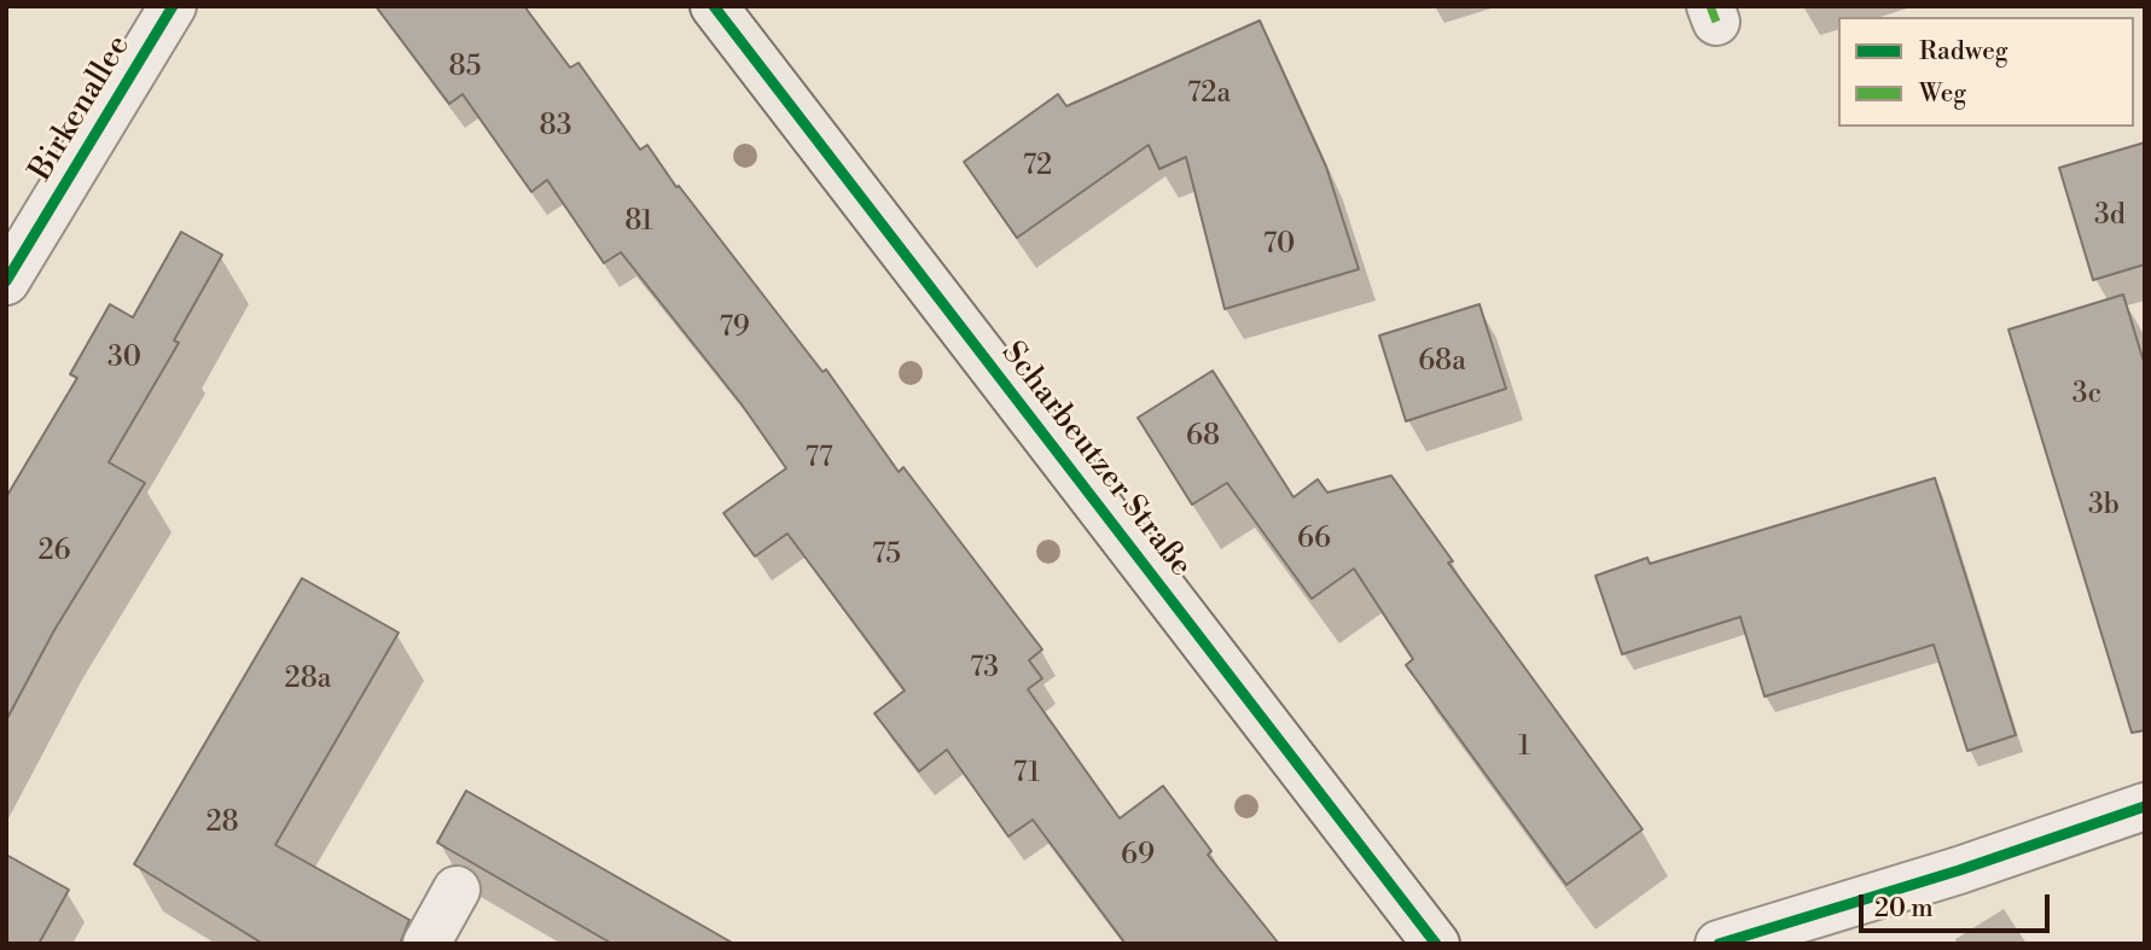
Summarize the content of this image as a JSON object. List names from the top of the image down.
{
  "streets": {
    "main road": ["Scharbeutzer Straße"],
    "street": ["Birkenallee"]
  },
  "house_numbers": [
    "85",
    "72a",
    "83",
    "72",
    "3d",
    "81",
    "70",
    "79",
    "30",
    "68a",
    "3c",
    "68",
    "77",
    "3b",
    "66",
    "26",
    "75",
    "73",
    "28a",
    "1",
    "71",
    "28",
    "69"
  ],
  "legend": ["Radweg", "Weg"],
  "scale_bar": "20 m"
}
